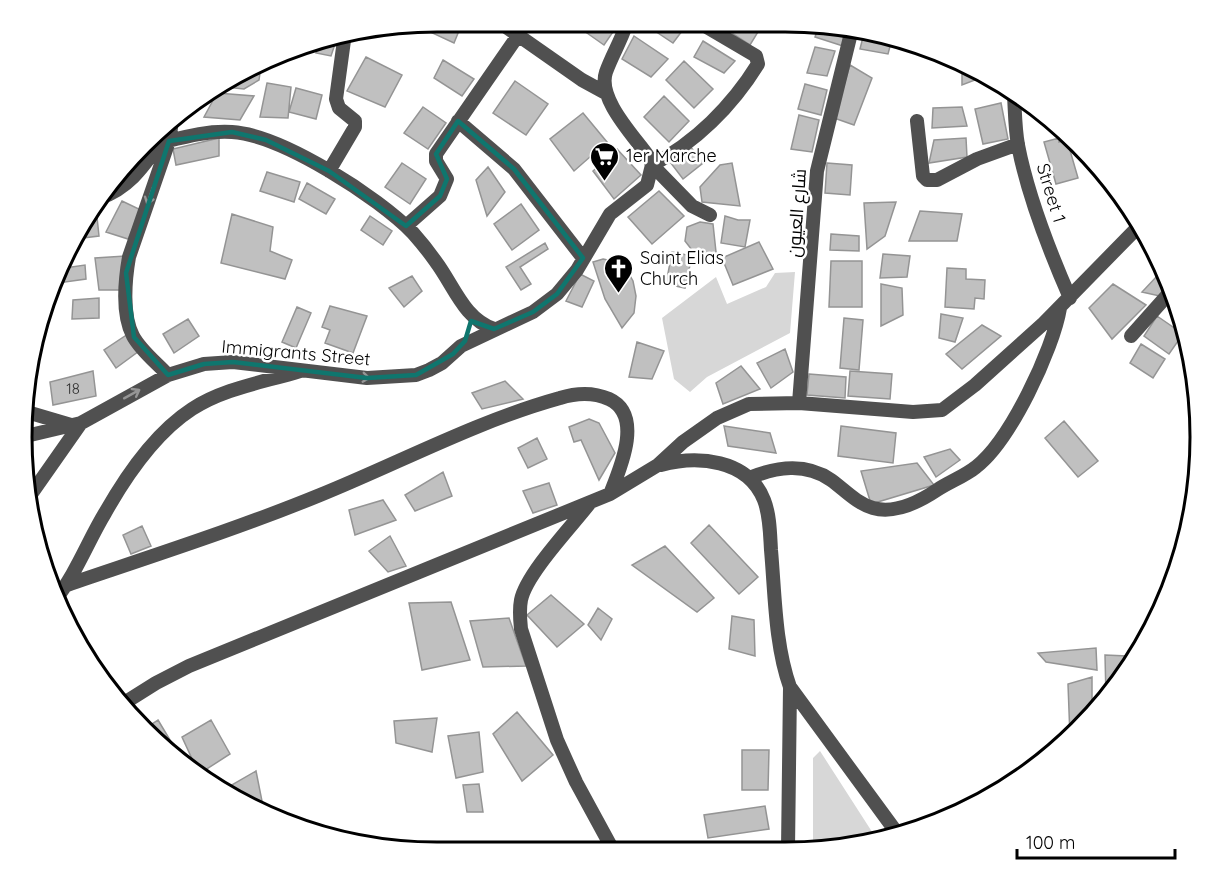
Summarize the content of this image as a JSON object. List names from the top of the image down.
{
  "streets": {
    "street": ["Street 1", "شارع العيون", "Immigrants Street"]
  },
  "one_way": ["Immigrants Street"],
  "places": {
    "supermarket": ["1er Marche"],
    "church": ["Saint Elias Church"]
  },
  "house_numbers": ["18"],
  "scale_bar": "100 m"
}
